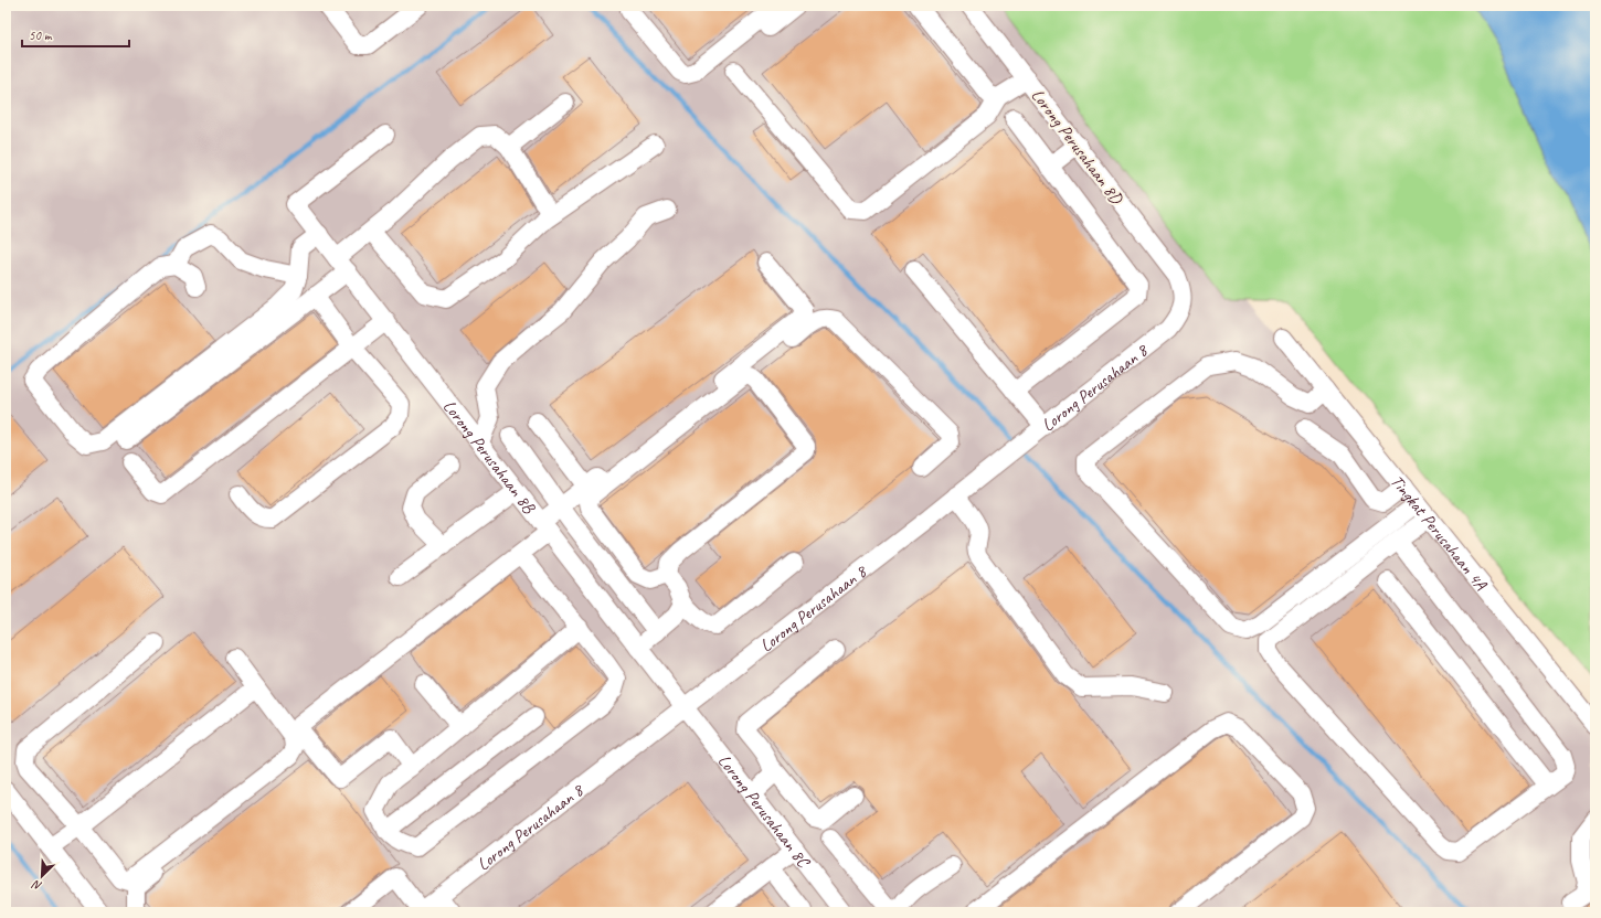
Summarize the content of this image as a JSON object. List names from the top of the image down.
{
  "streets": {
    "street": [
      "Lorong Perusahaan 8D",
      "Lorong Perusahaan 8",
      "Lorong Perusahaan 8B",
      "Tingkat Perusahaan 4A",
      "Lorong Perusahaan 8C"
    ]
  },
  "crossings": [
    ["Lorong Perusahaan 8D", "Lorong Perusahaan 8"],
    ["Lorong Perusahaan 8", "Lorong Perusahaan 8B"],
    ["Lorong Perusahaan 8", "Lorong Perusahaan 8C"],
    ["Lorong Perusahaan 8B", "Lorong Perusahaan 8C"]
  ],
  "scale_bar": "50 m",
  "north": "bottom left"
}
